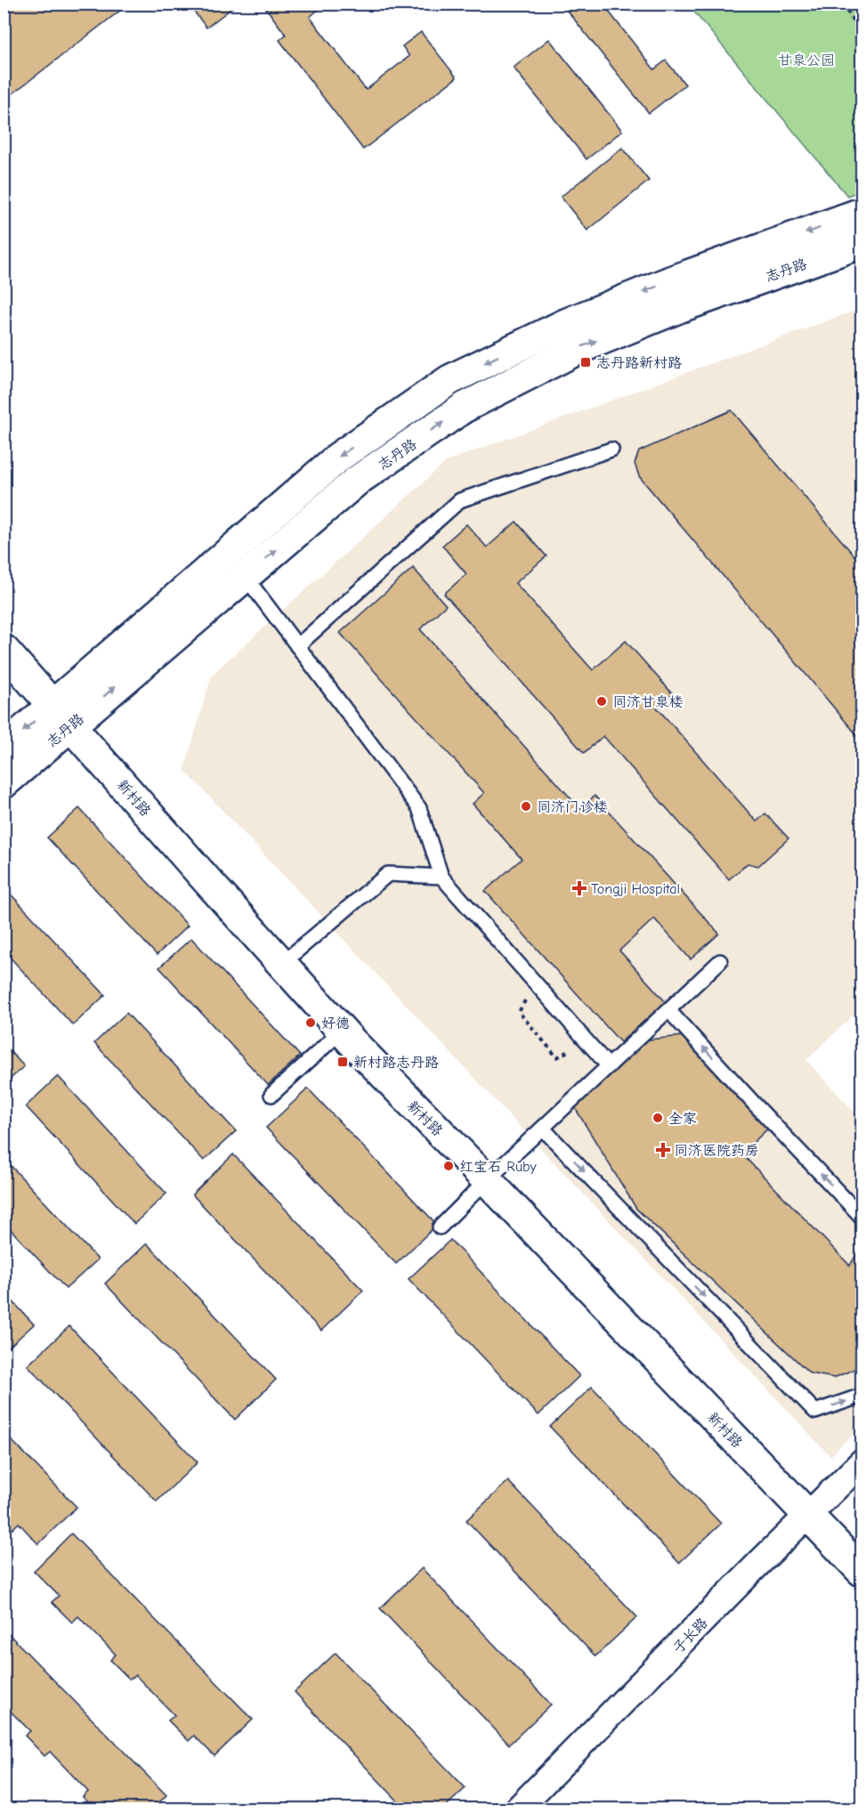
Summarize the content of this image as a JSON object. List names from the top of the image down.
{
  "streets": {
    "main road": ["志丹路", "新村路"],
    "street": ["子长路"]
  },
  "crossings": [
    ["志丹路", "新村路"],
    ["新村路", "子长路"]
  ],
  "parks": ["甘泉公园"],
  "places": {
    "transit": ["志丹路新村路", "新村路志丹路"],
    "other": [
      "同济甘泉楼",
      "同济门诊楼",
      "好德",
      "全家",
      "红宝石 Ruby"
    ],
    "health": ["Tongji Hospital", "同济医院药房"]
  }
}
